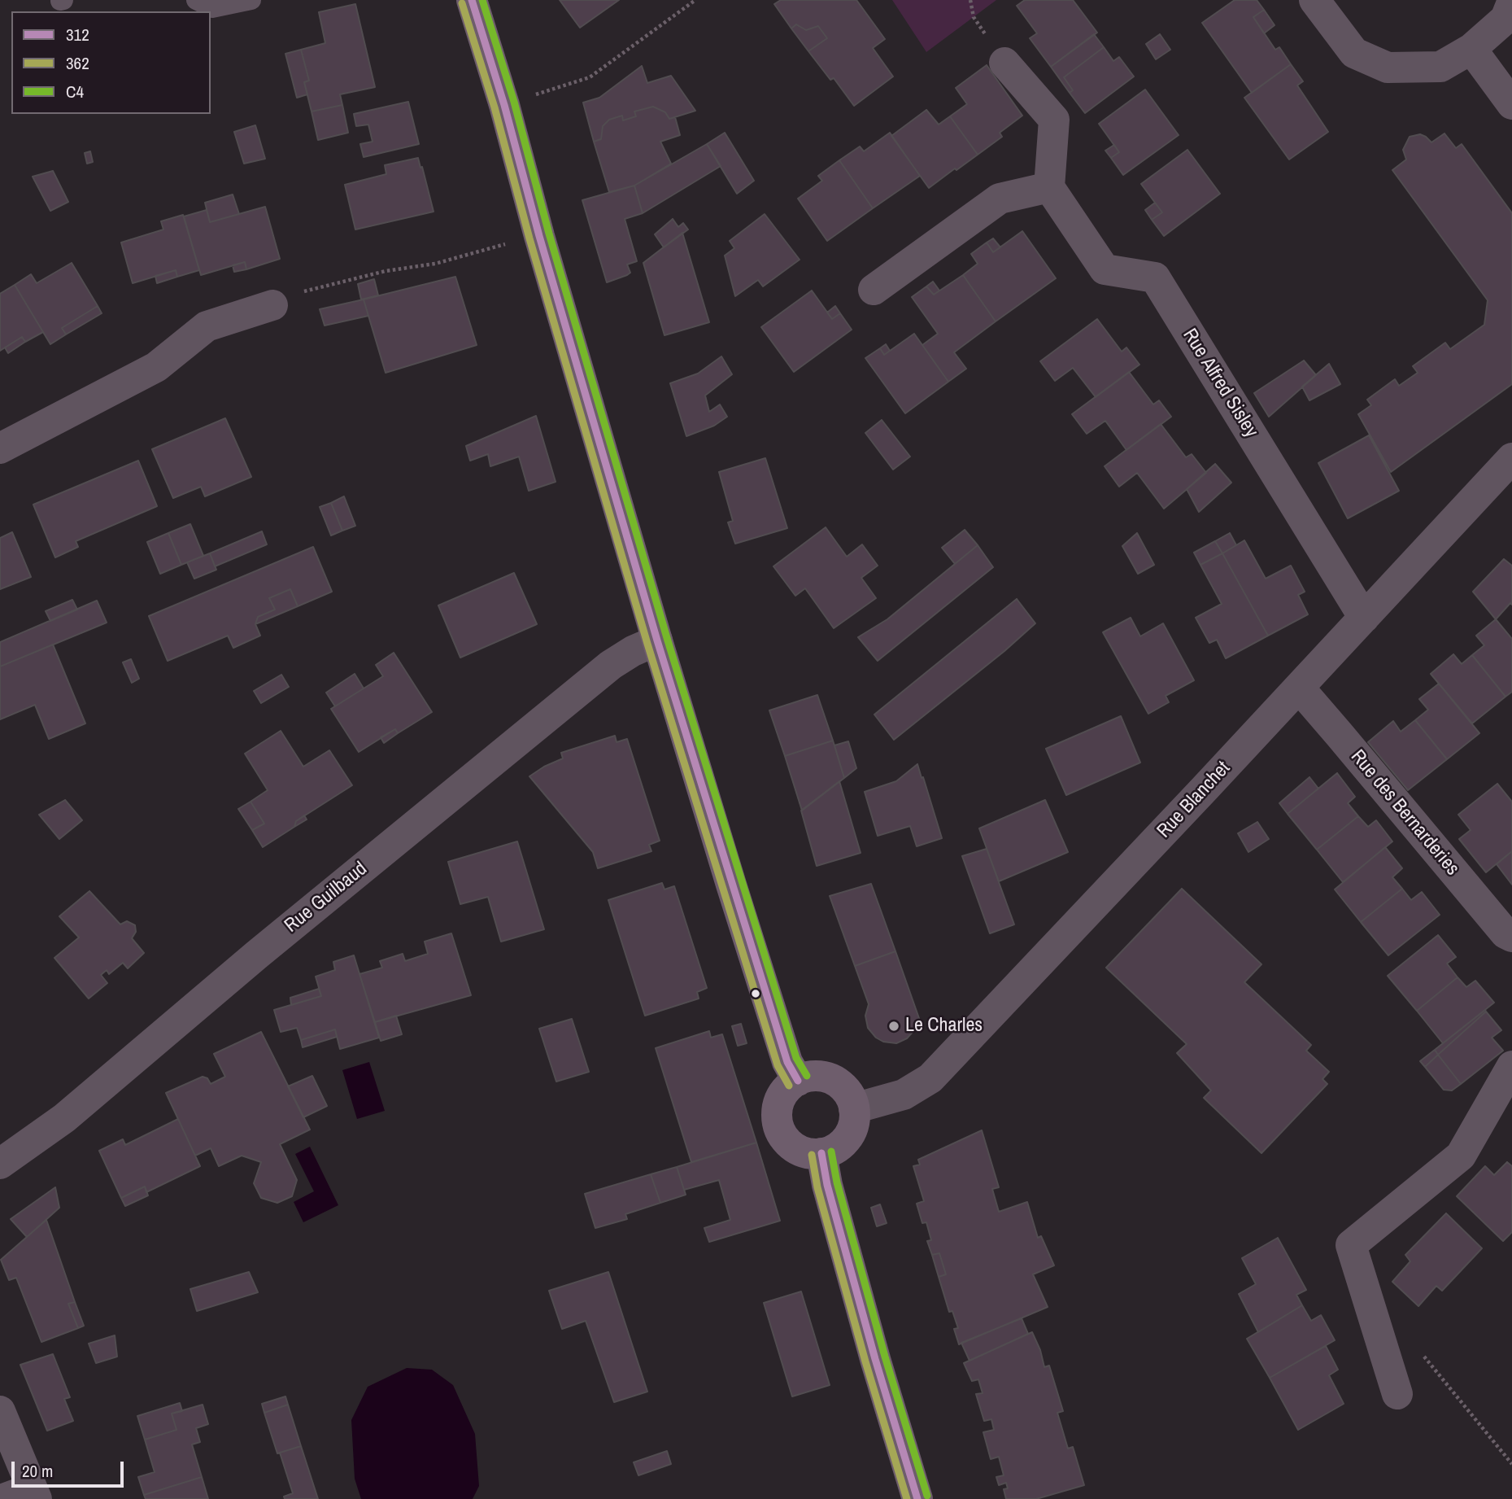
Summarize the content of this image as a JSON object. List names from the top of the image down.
{
  "streets": {
    "street": [
      "Rue Alfred Sisley",
      "Rue Blanchet",
      "Rue des Bernarderies",
      "Rue Guilbaud"
    ]
  },
  "crossings": [
    ["Rue Alfred Sisley", "Rue Blanchet"],
    ["Rue Blanchet", "Rue des Bernarderies"]
  ],
  "places": ["Le Charles"],
  "lines": ["transit line 312", "transit line C4", "transit line 362"],
  "legend": ["312", "362", "C4"],
  "scale_bar": "20 m"
}
